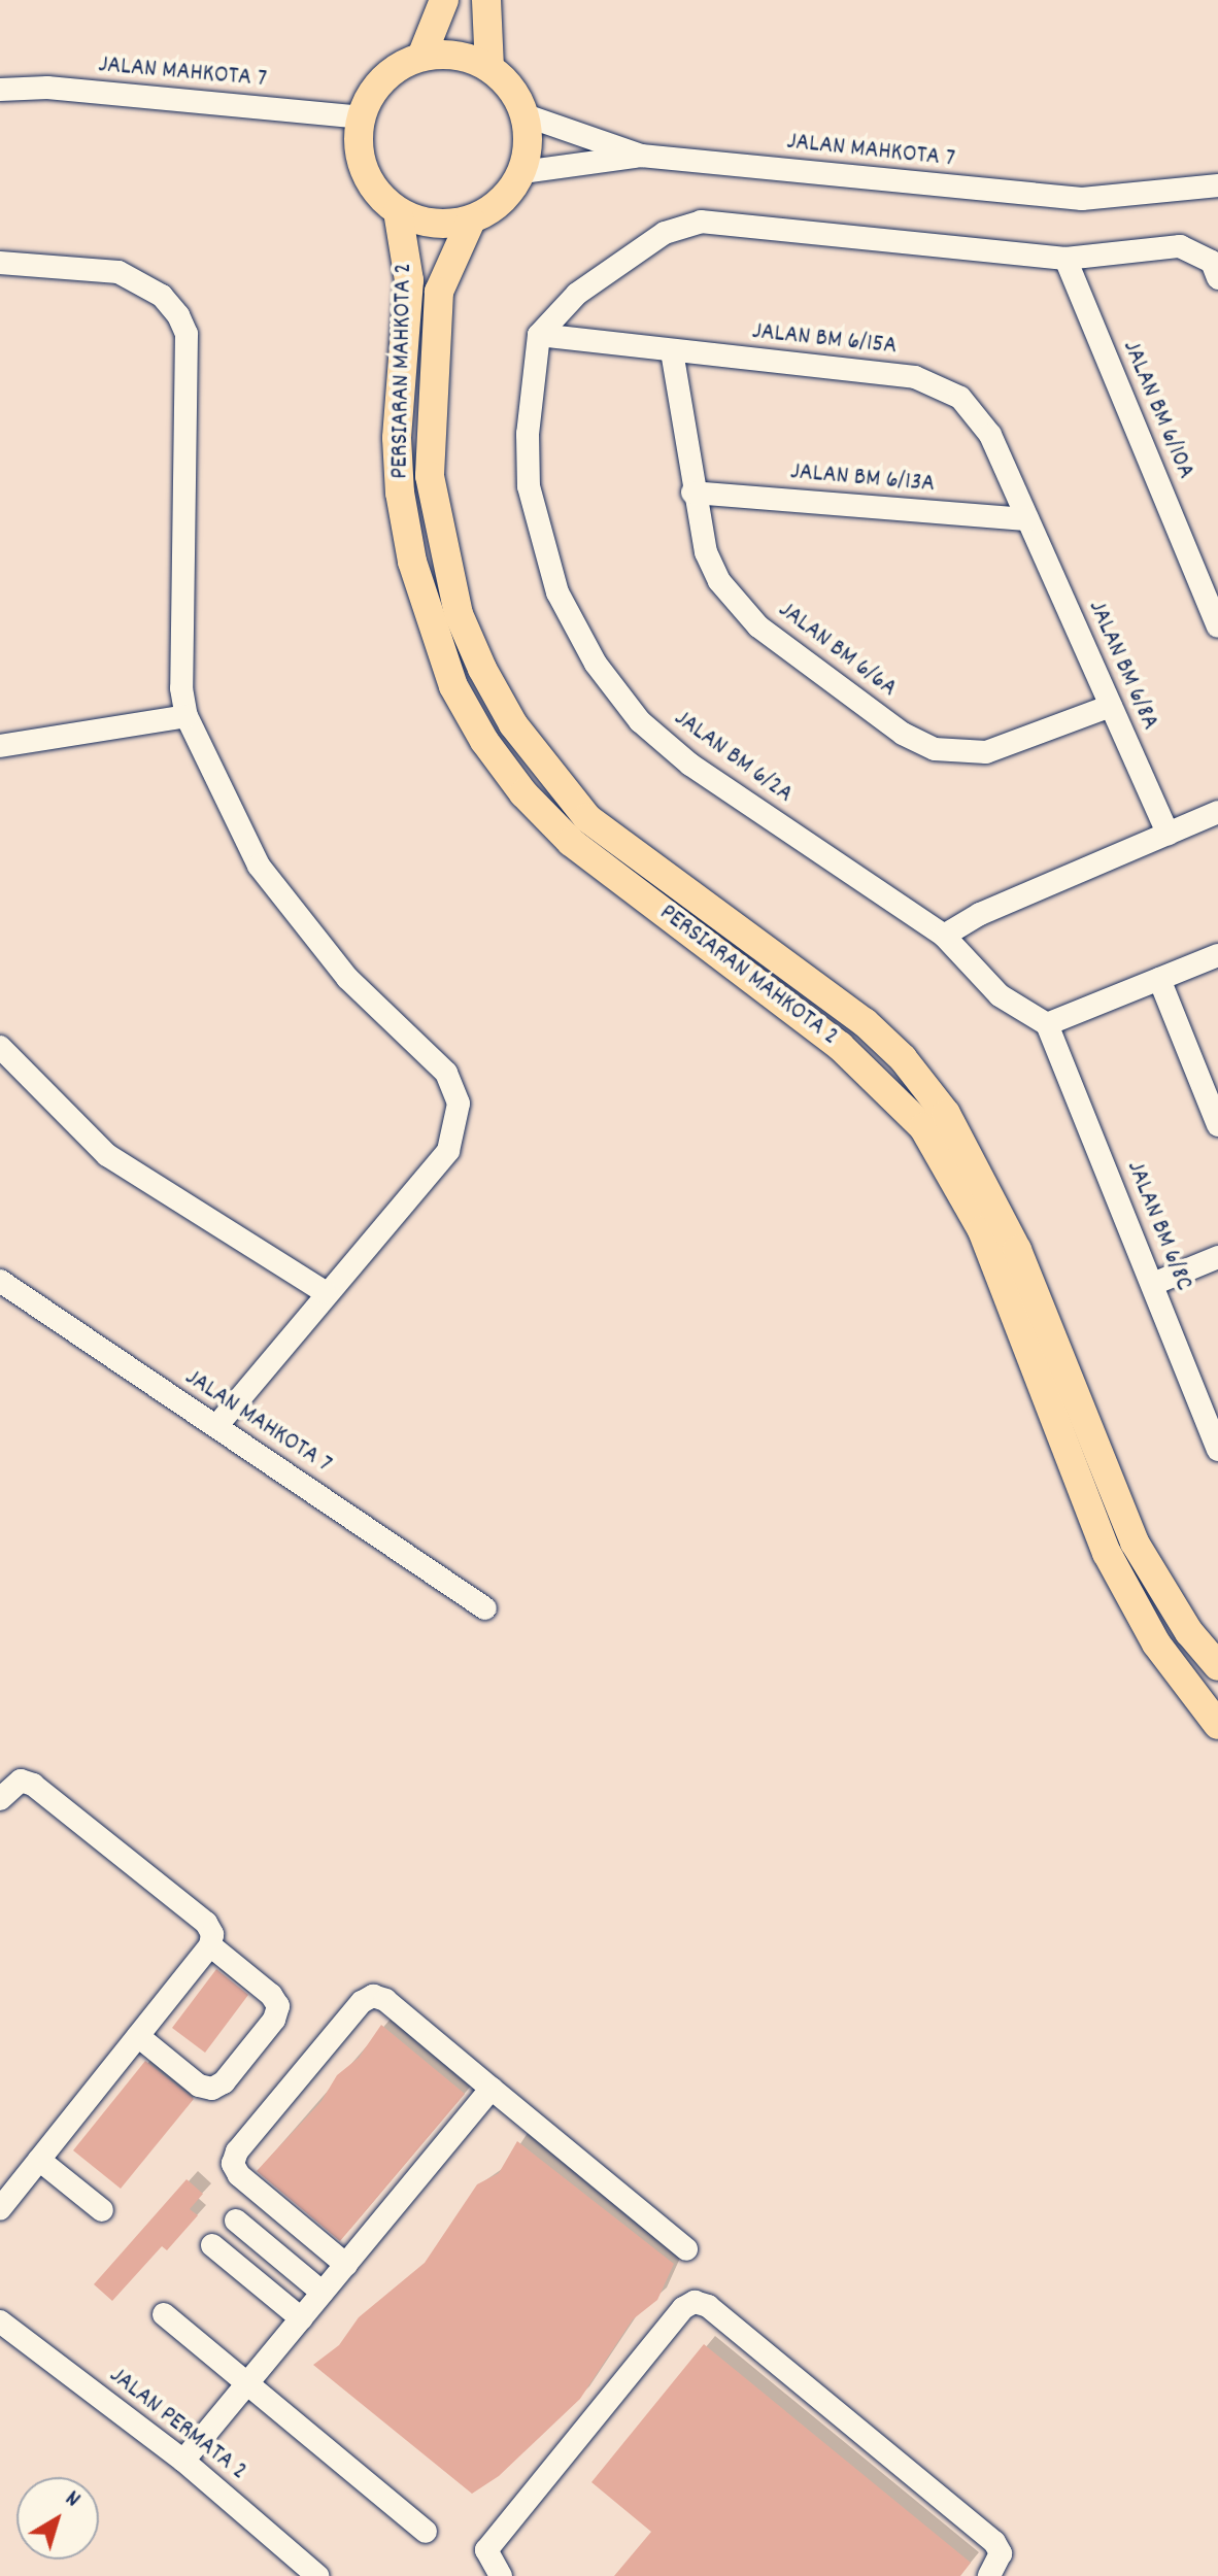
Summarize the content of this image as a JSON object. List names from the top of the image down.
{
  "streets": {
    "main road": ["PERSIARAN MAHKOTA 2"],
    "street": [
      "JALAN MAHKOTA 7",
      "JALAN BM 6/15A",
      "JALAN BM 6/10A",
      "JALAN BM 6/13A",
      "JALAN BM 6/6A",
      "JALAN BM 6/8A",
      "JALAN BM 6/2A",
      "JALAN BM 6/8C",
      "JALAN PERMATA 2"
    ]
  },
  "crossings": [
    ["JALAN MAHKOTA 7", "PERSIARAN MAHKOTA 2"],
    ["JALAN BM 6/15A", "JALAN BM 6/13A"],
    ["JALAN BM 6/15A", "JALAN BM 6/6A"],
    ["JALAN BM 6/15A", "JALAN BM 6/8A"],
    ["JALAN BM 6/15A", "JALAN BM 6/2A"],
    ["JALAN BM 6/13A", "JALAN BM 6/6A"],
    ["JALAN BM 6/13A", "JALAN BM 6/8A"],
    ["JALAN BM 6/6A", "JALAN BM 6/8A"],
    ["JALAN BM 6/2A", "JALAN BM 6/8C"]
  ],
  "north": "top right"
}
